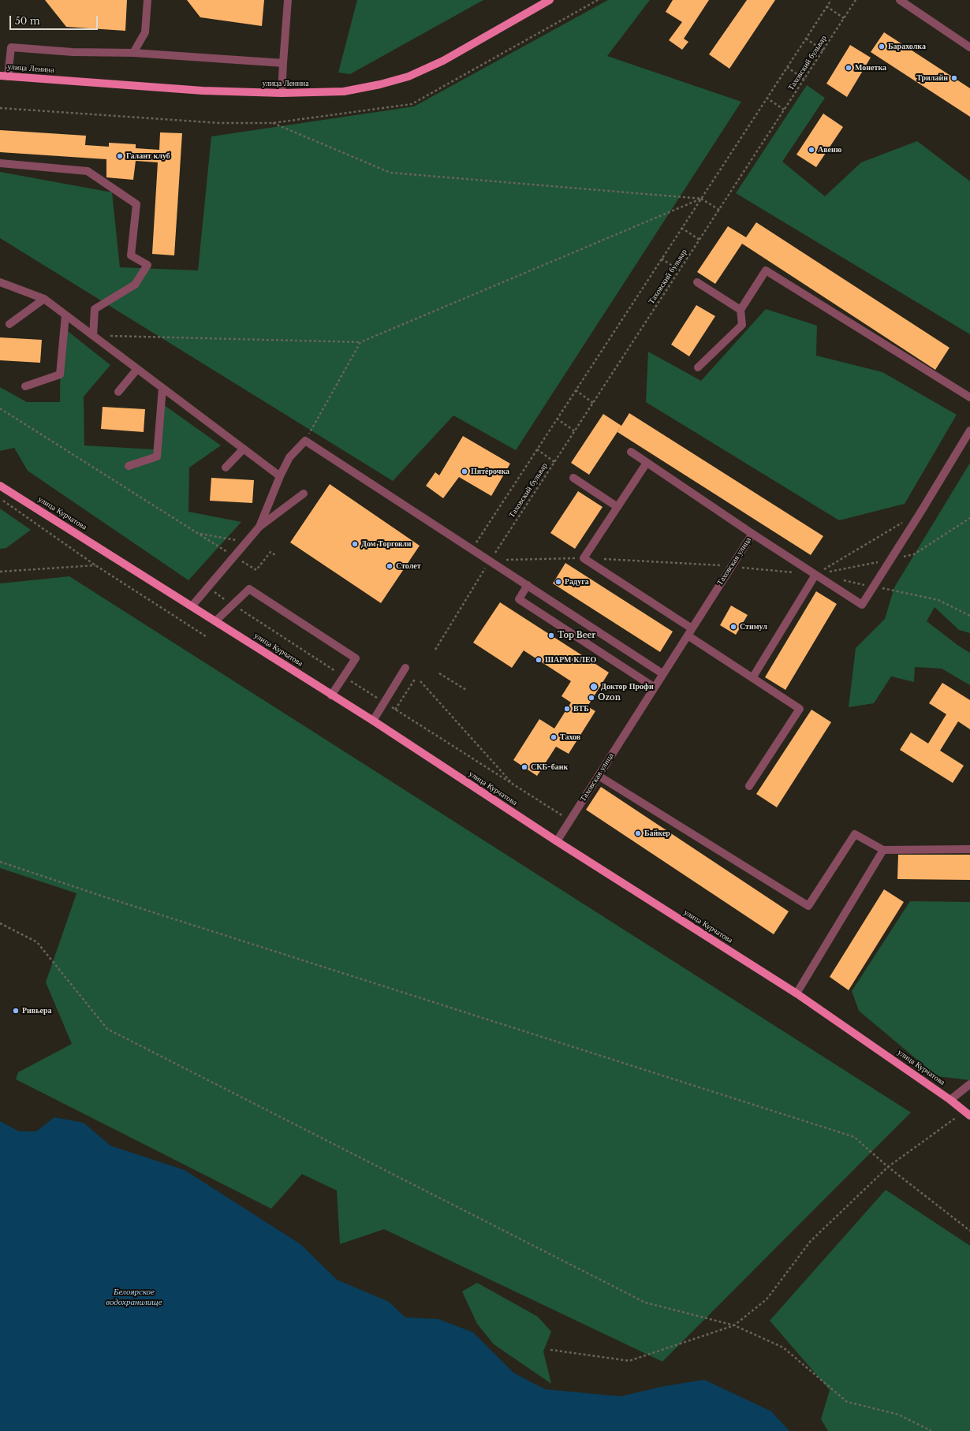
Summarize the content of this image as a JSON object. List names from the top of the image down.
{
  "streets": {
    "main road": ["улица Ленина", "улица Курчатова"],
    "street": ["Таховская улица"],
    "path": ["Таховский бульвар"]
  },
  "crossings": [
    ["улица Курчатова", "Таховская улица"]
  ],
  "water": ["Белоярское водохранилище"],
  "places": [
    "Барахолка",
    "Монетка",
    "Трилайн",
    "Авеню",
    "Галант клуб",
    "Пятёрочка",
    "Дом Торговли",
    "Столет",
    "Радуга",
    "Стимул",
    "Top Beer",
    "ШАРМ КЛЕО",
    "Доктор Профи",
    "Ozon",
    "ВТБ",
    "Тахов",
    "СКБ-банк",
    "Байкер",
    "Ривьера"
  ],
  "scale_bar": "50 m"
}
